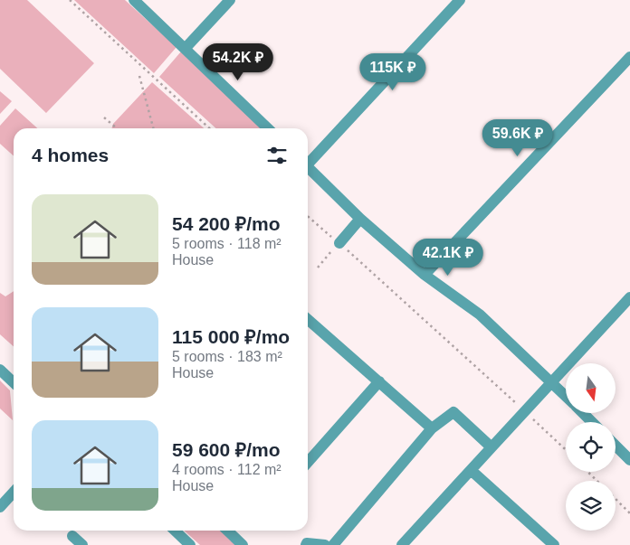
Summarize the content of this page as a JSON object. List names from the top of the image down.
{
  "north": "bottom",
  "page": {
    "price": [
      "54.2K ₽",
      "115K ₽",
      "59.6K ₽",
      "42.1K ₽"
    ],
    "heading": "4 homes",
    "list": [
      {
        "name": "54 200 ₽/mo",
        "note": "5 rooms · 118 m² · House"
      },
      {
        "name": "115 000 ₽/mo",
        "note": "5 rooms · 183 m² · House"
      },
      {
        "name": "59 600 ₽/mo",
        "note": "4 rooms · 112 m² · House"
      }
    ]
  }
}
